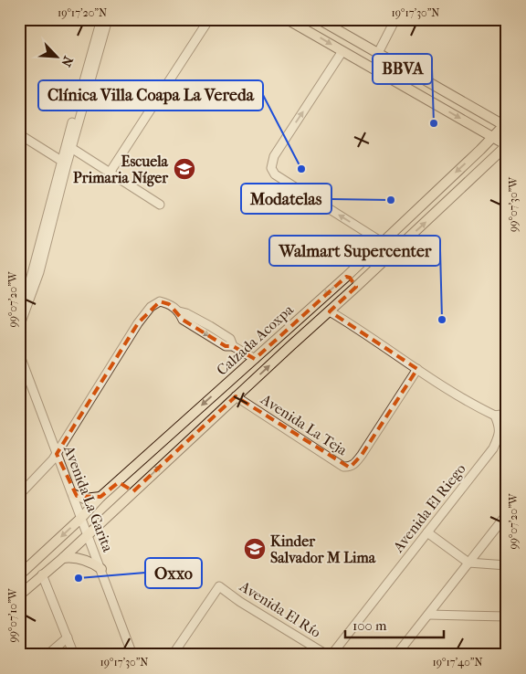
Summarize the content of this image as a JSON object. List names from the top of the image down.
{
  "streets": {
    "main road": ["Calzada Acoxpa"],
    "street": [
      "Avenida La Teja",
      "Avenida La Garita",
      "Avenida El Riego",
      "Avenida El Río"
    ]
  },
  "crossings": [
    ["Calzada Acoxpa", "Avenida La Teja"],
    ["Calzada Acoxpa", "Avenida La Garita"]
  ],
  "places": {
    "other": [
      "BBVA",
      "Clínica Villa Coapa La Vereda",
      "Modatelas",
      "Walmart Supercenter",
      "Oxxo"
    ],
    "school or university": ["Escuela Primaria Níger", "Kinder Salvador M Lima"]
  },
  "scale_bar": "100 m",
  "north": "bottom right",
  "coordinates": [
    "19°17'20\"N",
    "19°17'30\"N",
    "99°07'30\"W",
    "99°07'20\"W",
    "99°07'10\"W",
    "19°17'40\"N"
  ]
}
